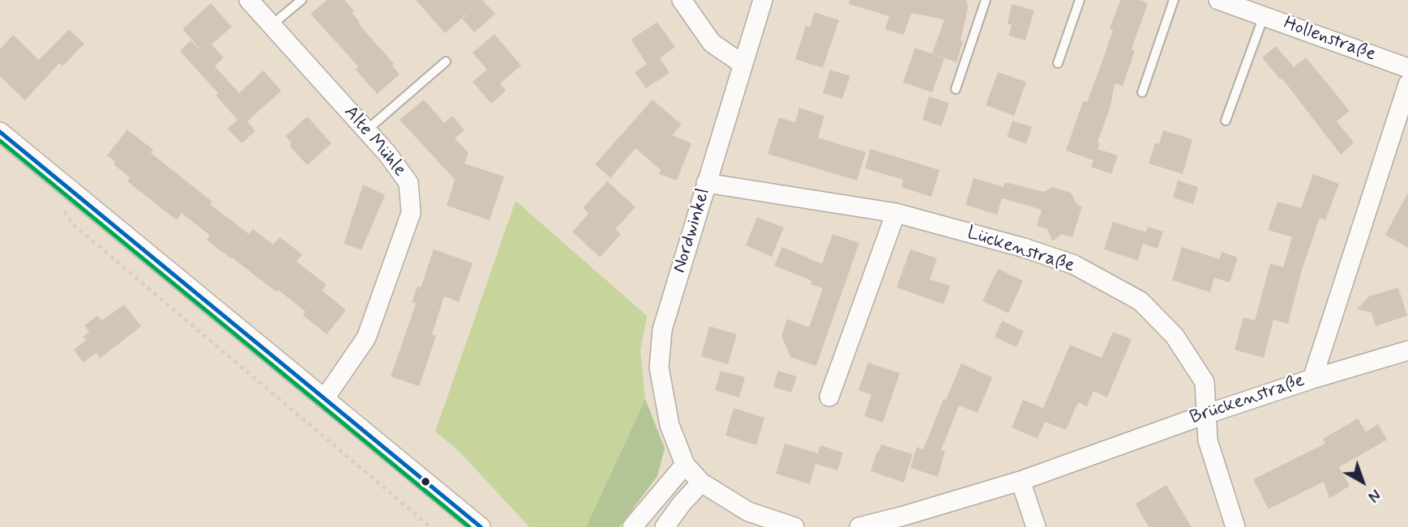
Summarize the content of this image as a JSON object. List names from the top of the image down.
{
  "streets": {
    "street": [
      "Hollenstraße",
      "Alte Mühle",
      "Nordwinkel",
      "Lückenstraße",
      "Brückenstraße"
    ]
  },
  "crossings": [
    ["Nordwinkel", "Lückenstraße"],
    ["Lückenstraße", "Brückenstraße"]
  ],
  "north": "bottom right"
}
